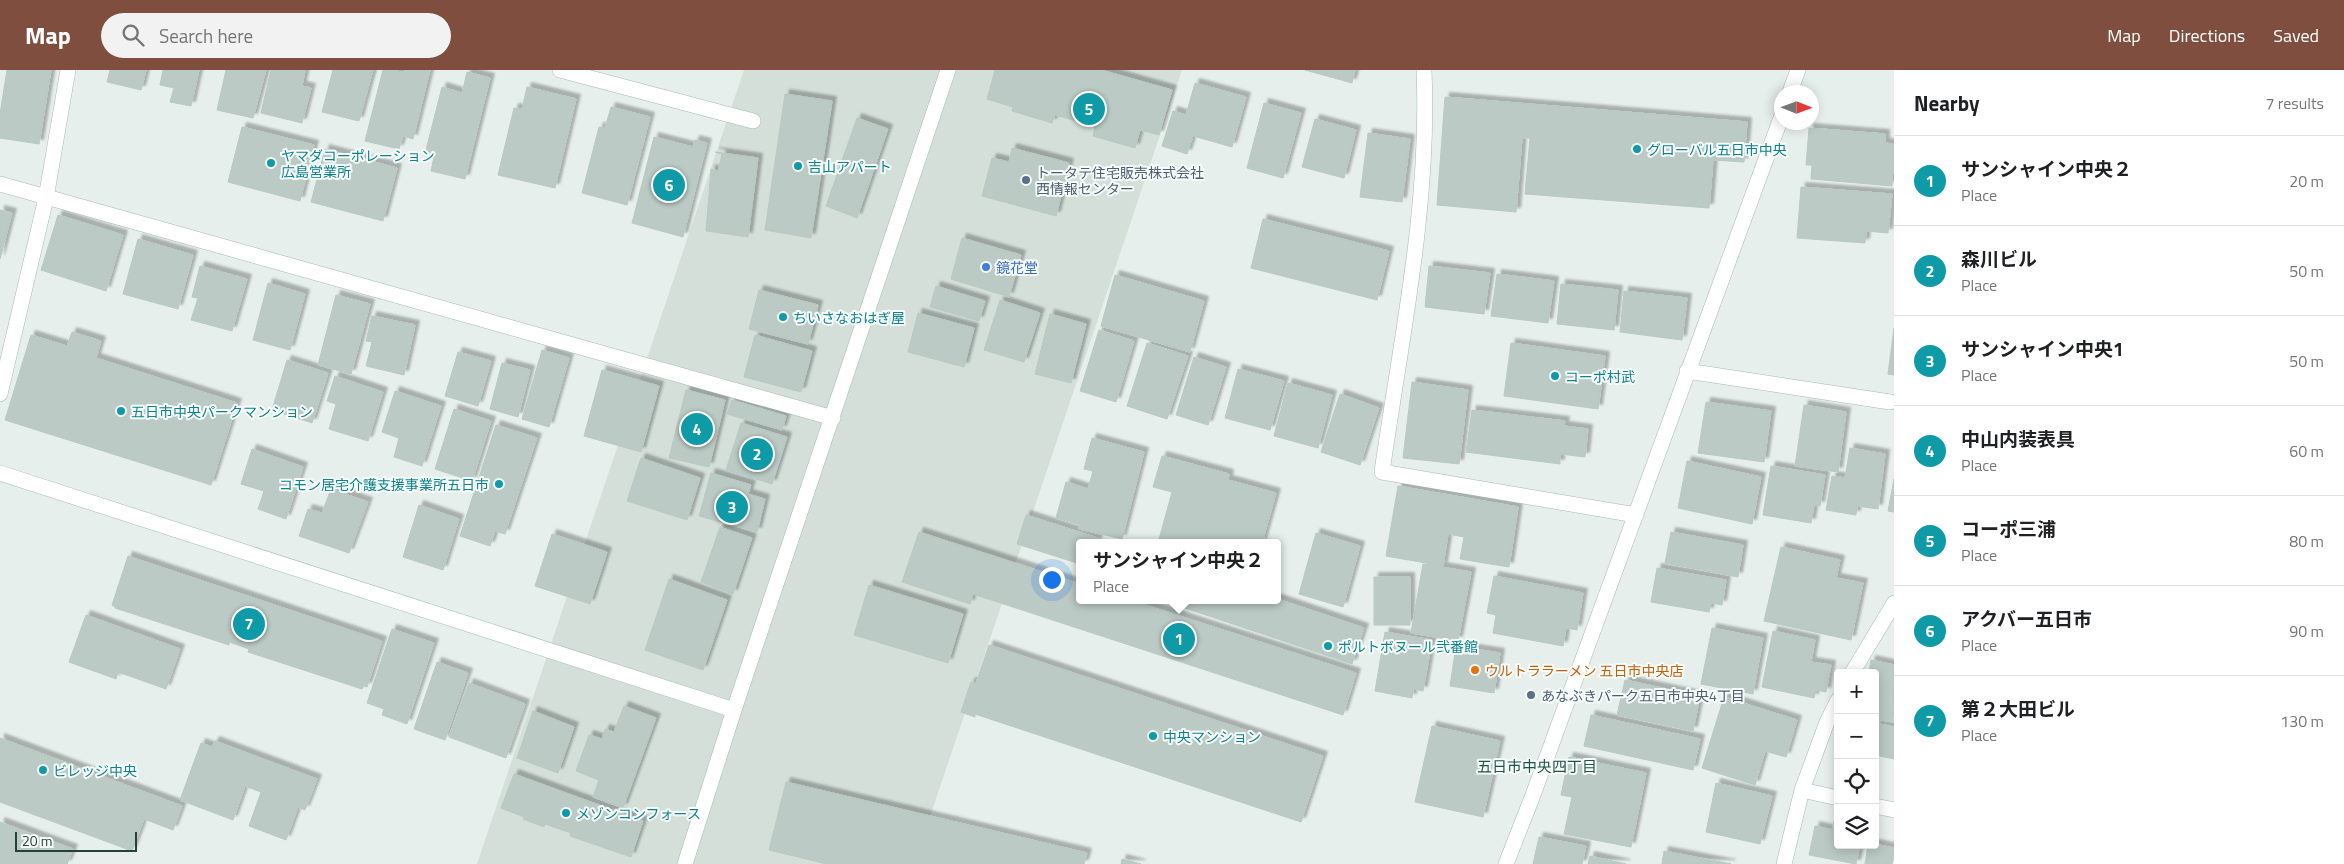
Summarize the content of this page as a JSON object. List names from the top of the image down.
{
  "districts": ["五日市中央四丁目"],
  "places": [
    "グローバル五日市中央",
    "ヤマダコーポレーション 広島営業所",
    "吉山アパート",
    "トータテ住宅販売株式会社 西情報センター",
    "鏡花堂",
    "ちいさなおはぎ屋",
    "コーポ村武",
    "五日市中央パークマンション",
    "コモン居宅介護支援事業所五日市",
    "ポルトボヌール弐番館",
    "ウルトララーメン 五日市中央店",
    "あなぶきパーク五日市中央4丁目",
    "中央マンション",
    "ビレッジ中央",
    "メゾンコンフォース"
  ],
  "scale_bar": "20 m",
  "north": "right",
  "page": {
    "header": "Map",
    "search": "Search here",
    "nav": ["Map", "Directions", "Saved"],
    "heading": ["Nearby", "7 results"],
    "pins": [
      "5",
      "6",
      "4",
      "2",
      "3",
      "7",
      "1"
    ],
    "list": [
      {
        "mark": "1",
        "name": "サンシャイン中央２",
        "note": "Place",
        "value": "20 m"
      },
      {
        "mark": "2",
        "name": "森川ビル",
        "note": "Place",
        "value": "50 m"
      },
      {
        "mark": "3",
        "name": "サンシャイン中央1",
        "note": "Place",
        "value": "50 m"
      },
      {
        "mark": "4",
        "name": "中山内装表具",
        "note": "Place",
        "value": "60 m"
      },
      {
        "mark": "5",
        "name": "コーポ三浦",
        "note": "Place",
        "value": "80 m"
      },
      {
        "mark": "6",
        "name": "アクバー五日市",
        "note": "Place",
        "value": "90 m"
      },
      {
        "mark": "7",
        "name": "第２大田ビル",
        "note": "Place",
        "value": "130 m"
      }
    ],
    "popup": ["サンシャイン中央２", "Place"],
    "map_buttons": ["+", "−"],
    "scale": "20 m"
  }
}
